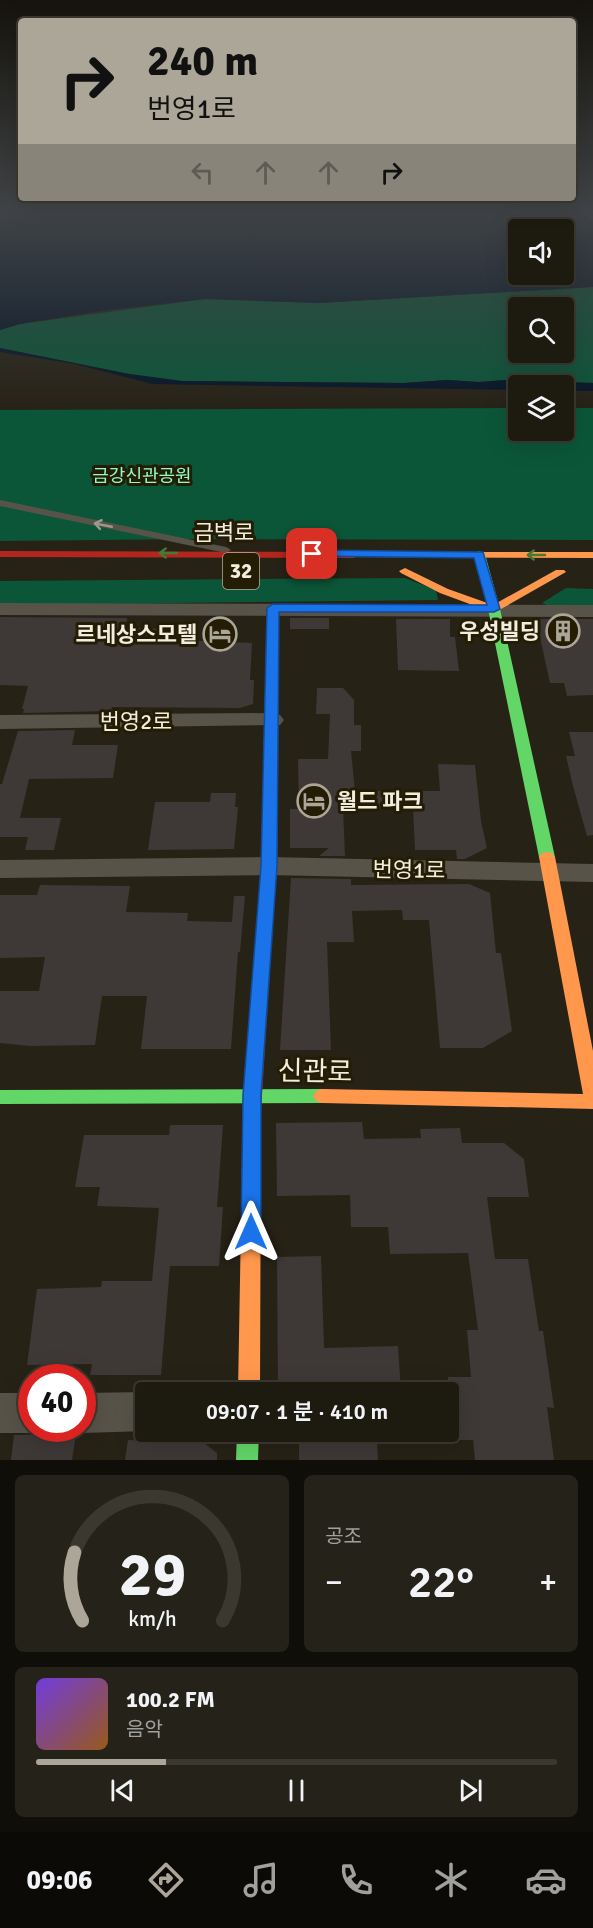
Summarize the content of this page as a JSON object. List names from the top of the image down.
{
  "streets": {
    "main road": ["금벽로", "32", "신관로"],
    "street": ["번영2로", "번영1로"]
  },
  "one_way": ["금벽로"],
  "parks": ["금강신관공원"],
  "places": {
    "building": ["우성빌딩"],
    "hotel": ["르네상스모텔", "월드 파크"]
  },
  "page": {
    "turn": ["240 m", "번영1로"],
    "limit": "40",
    "trip": "09:07 · 1 분 · 410 m",
    "tile": "공조",
    "heat": ["−", "22°", "+"],
    "song": ["100.2 FM", "음악"],
    "tabs": "09:06",
    "gauge": ["29", "km/h"]
  }
}
